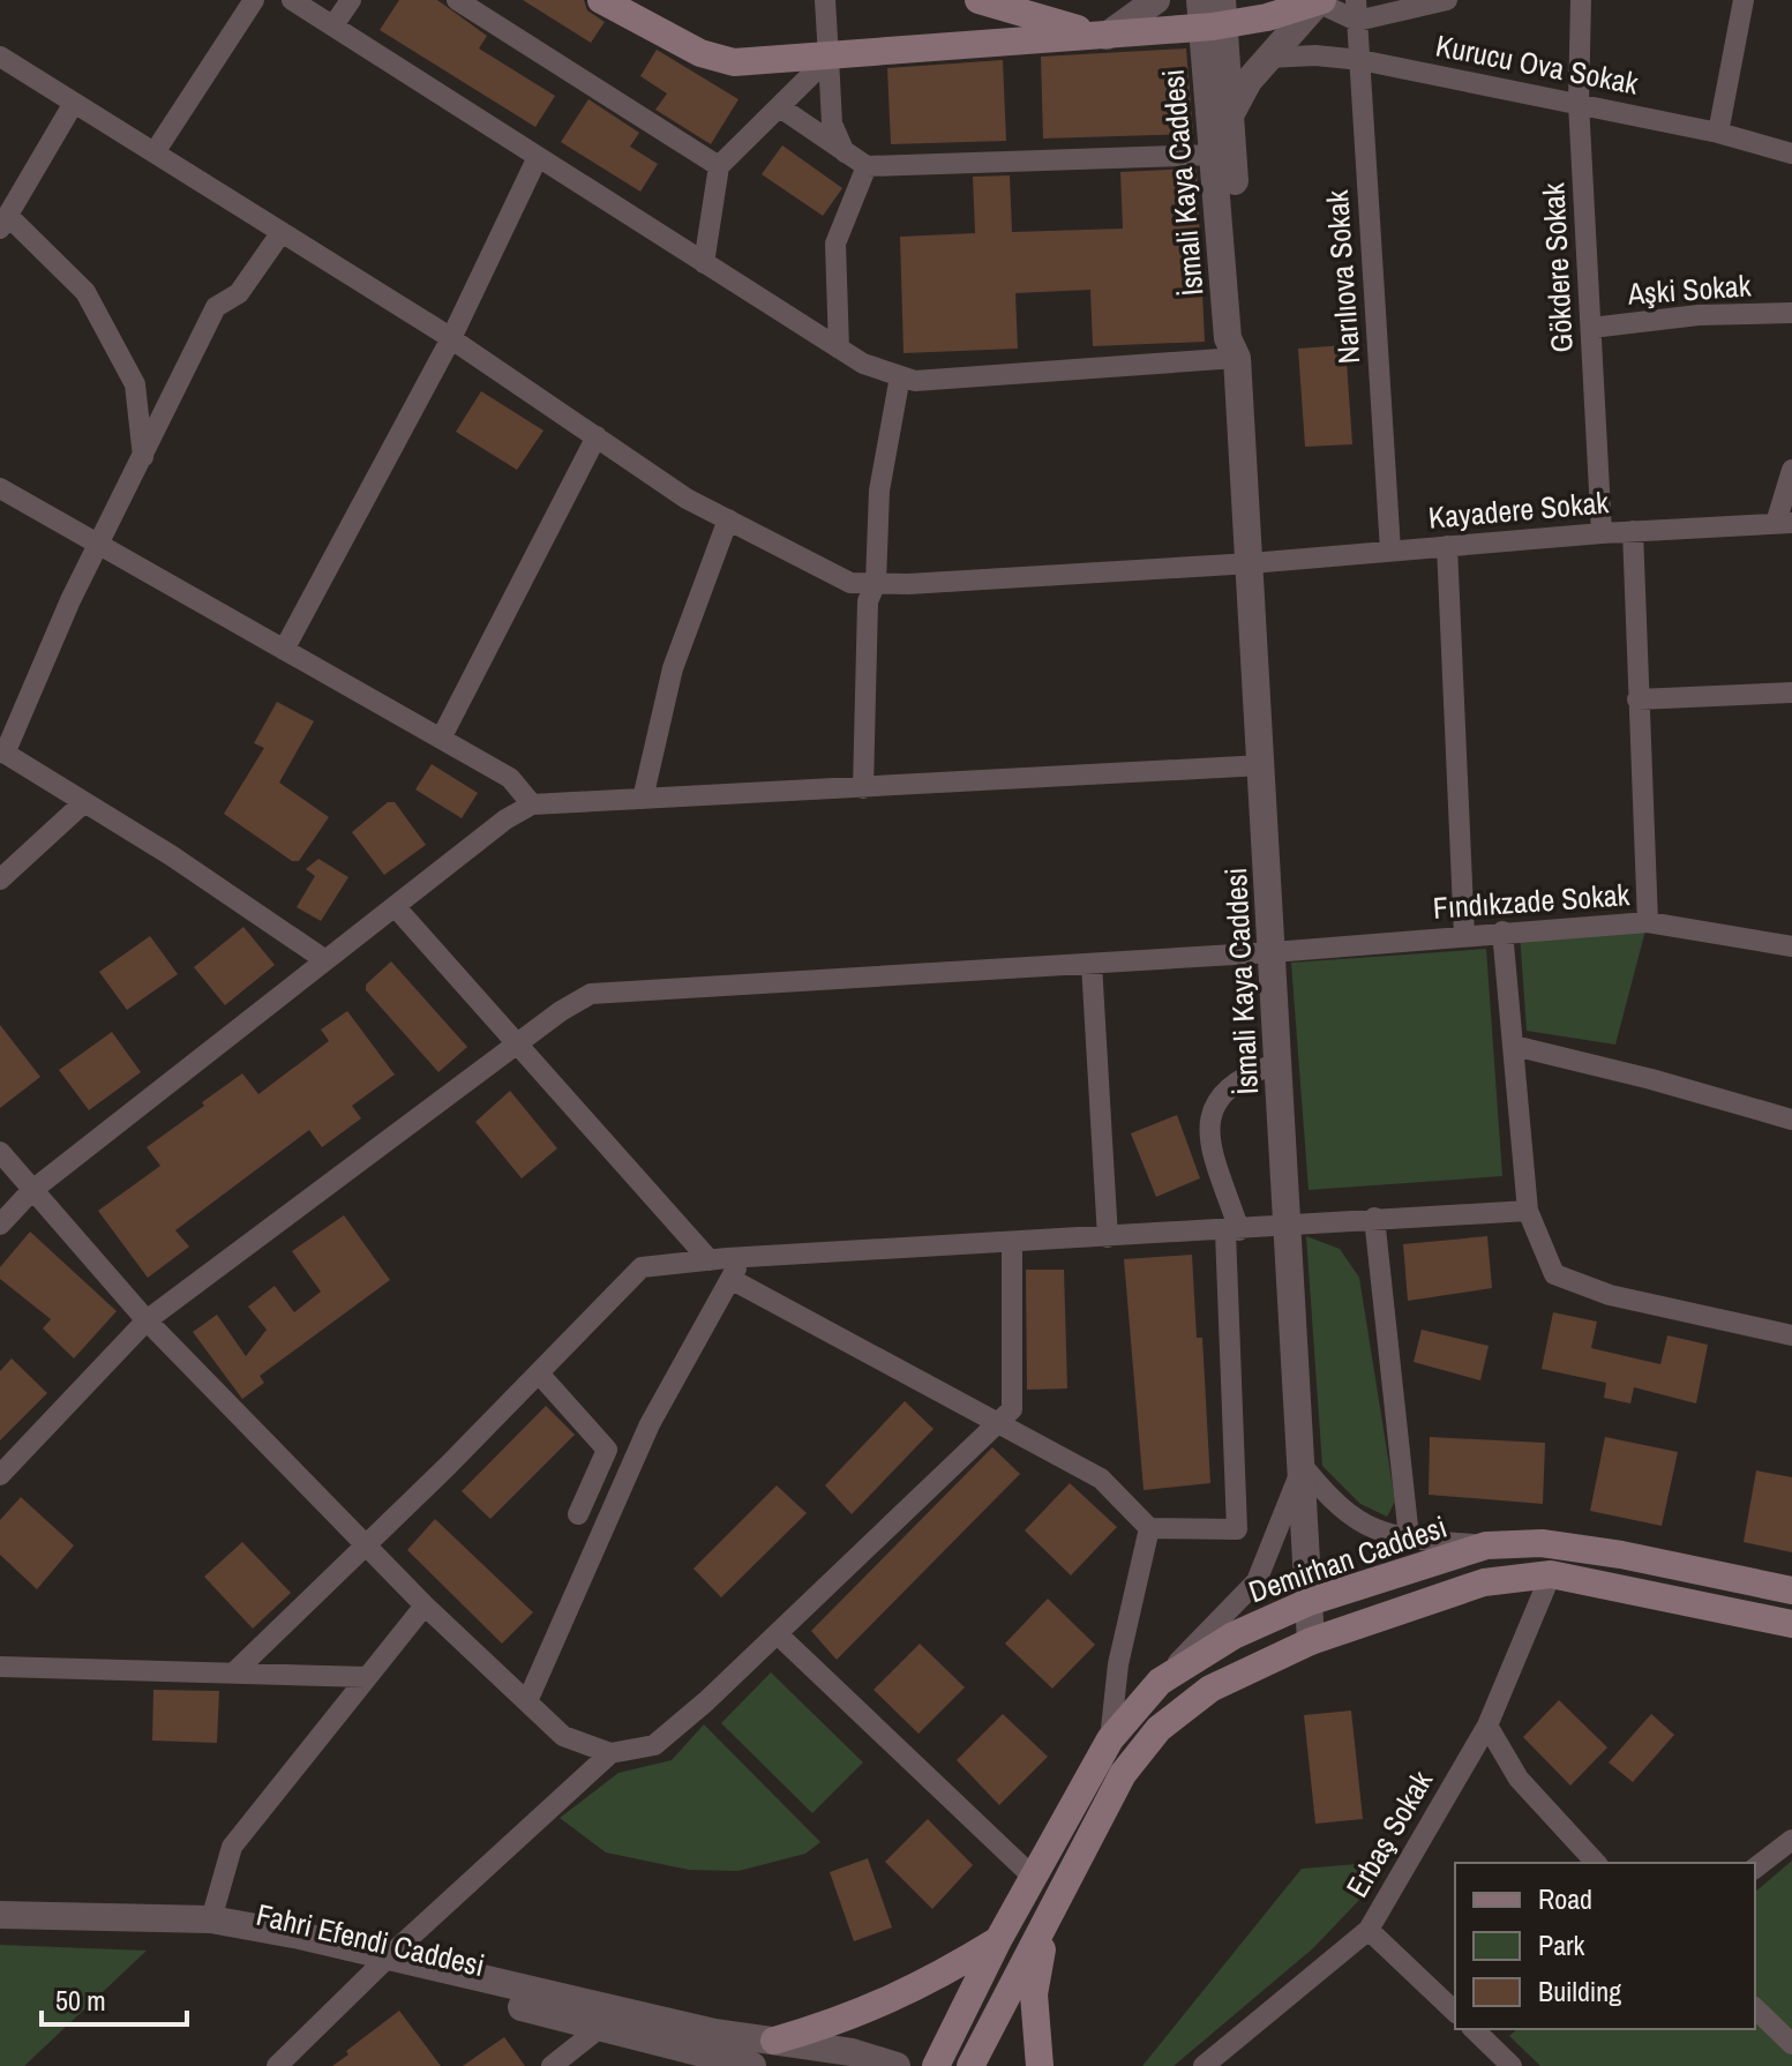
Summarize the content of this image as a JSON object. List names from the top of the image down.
{
  "streets": {
    "main road": ["Demirhan Caddesi"],
    "street": [
      "Kurucu Ova Sokak",
      "İsmali Kaya Caddesi",
      "Gökdere Sokak",
      "Narılıova Sokak",
      "Aşki Sokak",
      "Kayadere Sokak",
      "Fındıkzade Sokak",
      "Erbaş Sokak",
      "Fahri Efendi Caddesi"
    ]
  },
  "crossings": [
    ["Kurucu Ova Sokak", "Gökdere Sokak"],
    ["Kurucu Ova Sokak", "Narılıova Sokak"],
    ["İsmali Kaya Caddesi", "Kayadere Sokak"],
    ["İsmali Kaya Caddesi", "Fındıkzade Sokak"],
    ["İsmali Kaya Caddesi", "Demirhan Caddesi"],
    ["Gökdere Sokak", "Aşki Sokak"],
    ["Gökdere Sokak", "Kayadere Sokak"],
    ["Narılıova Sokak", "Kayadere Sokak"]
  ],
  "legend": ["Road", "Park", "Building"],
  "scale_bar": "50 m"
}
